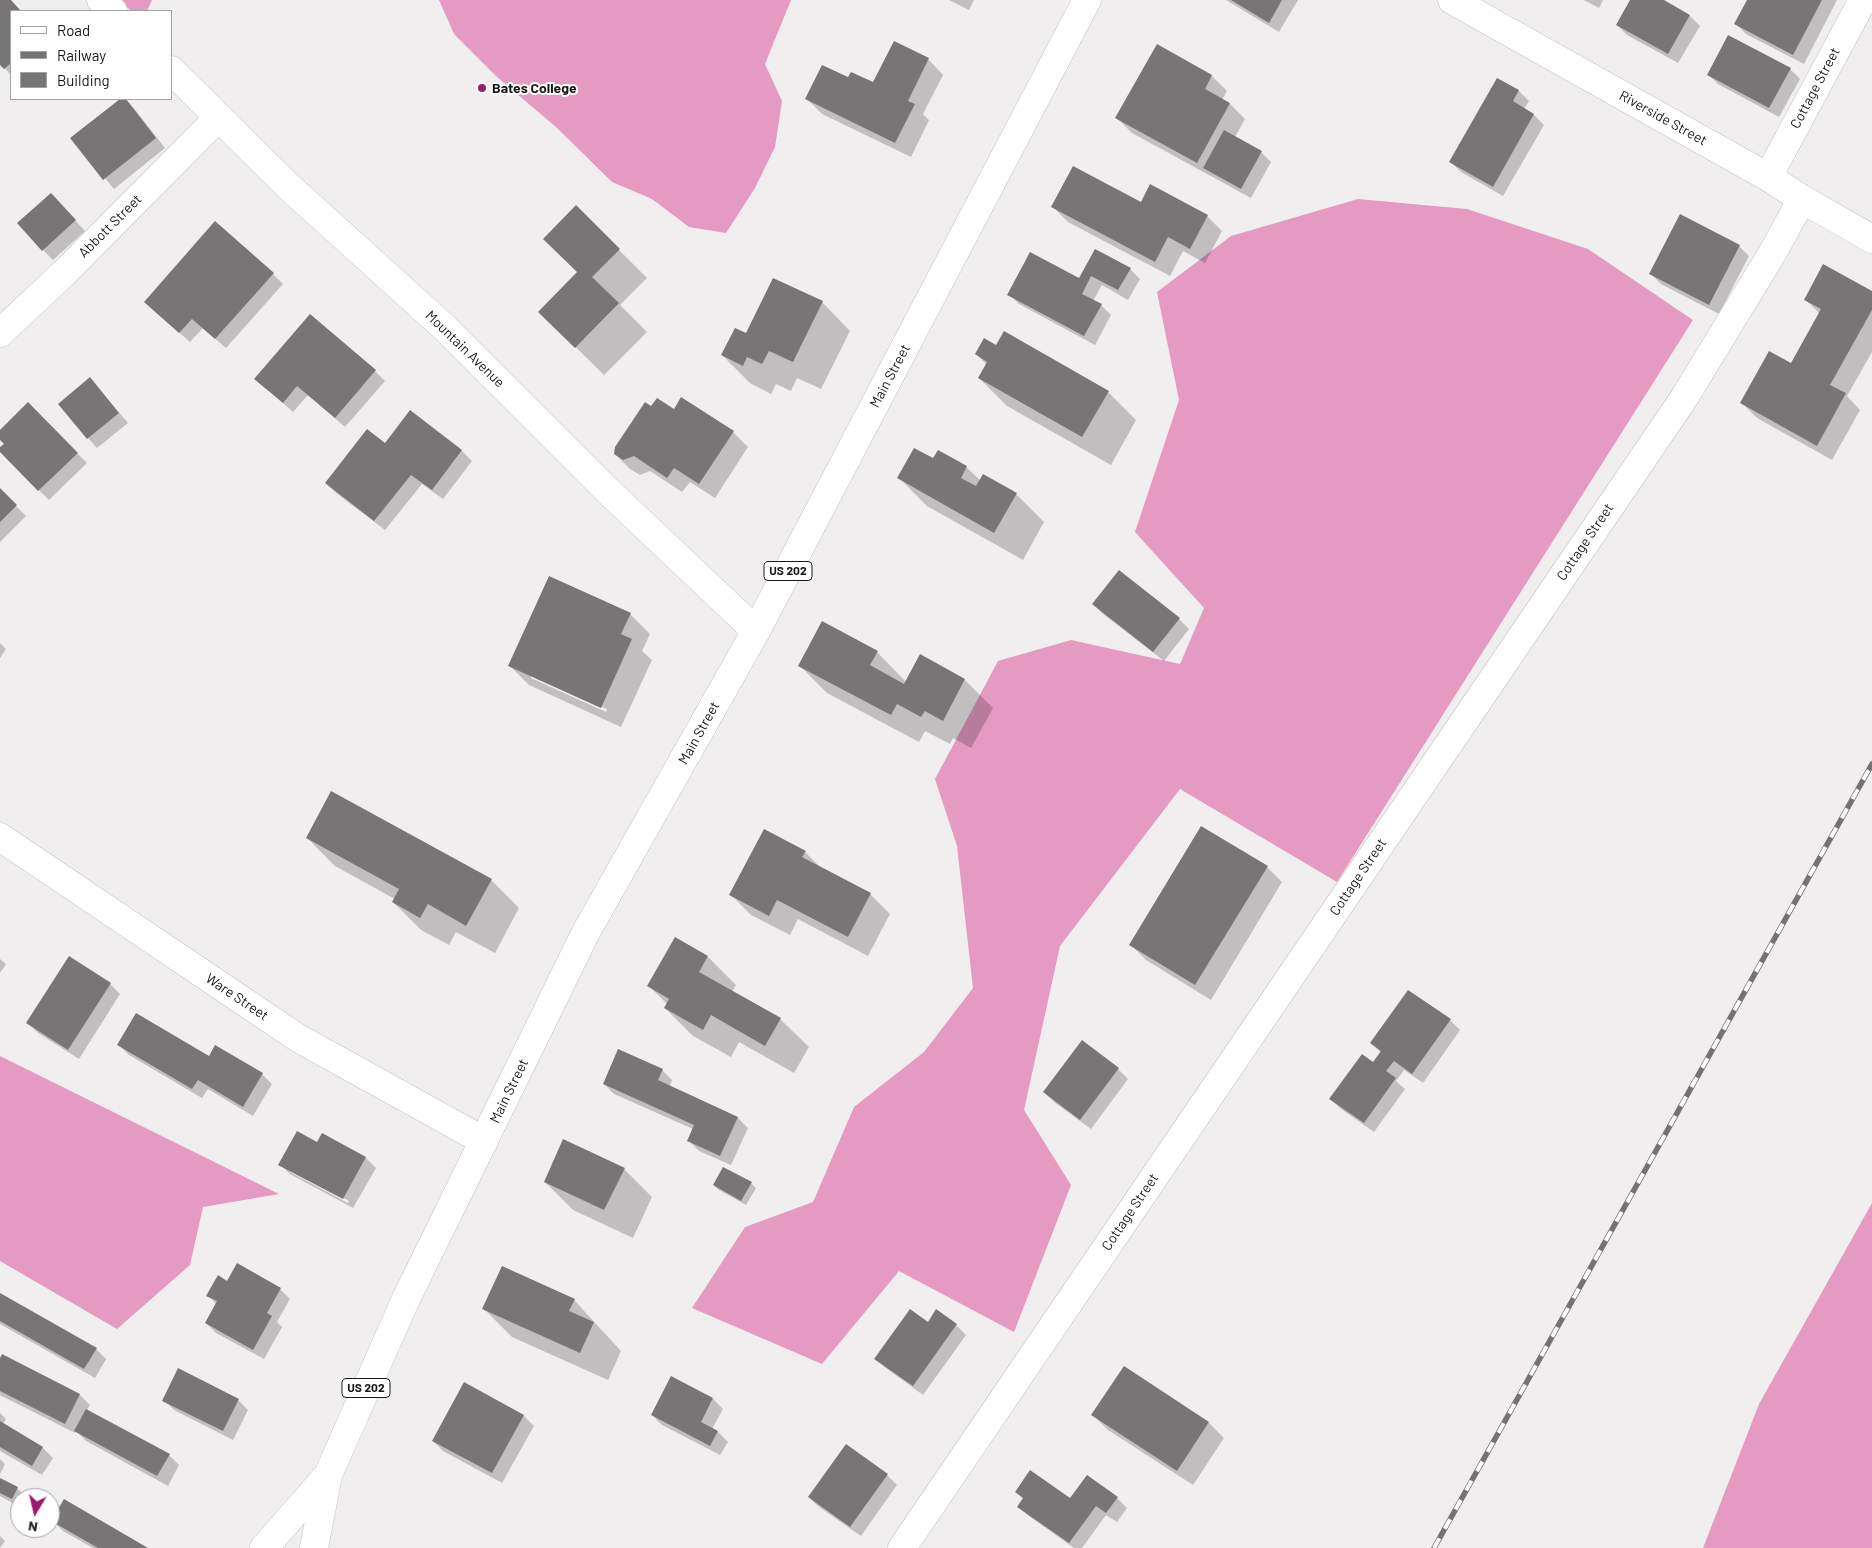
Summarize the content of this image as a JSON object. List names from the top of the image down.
{
  "streets": {
    "main road": [
      "Cottage Street",
      "Riverside Street",
      "Abbott Street",
      "Mountain Avenue",
      "Main Street",
      "US 202",
      "Ware Street"
    ]
  },
  "crossings": [
    ["Cottage Street", "Riverside Street"],
    ["Abbott Street", "Mountain Avenue"],
    ["Mountain Avenue", "Main Street"],
    ["Main Street", "Ware Street"]
  ],
  "places": ["Bates College"],
  "legend": ["Road", "Railway", "Building"],
  "north": "bottom"
}
